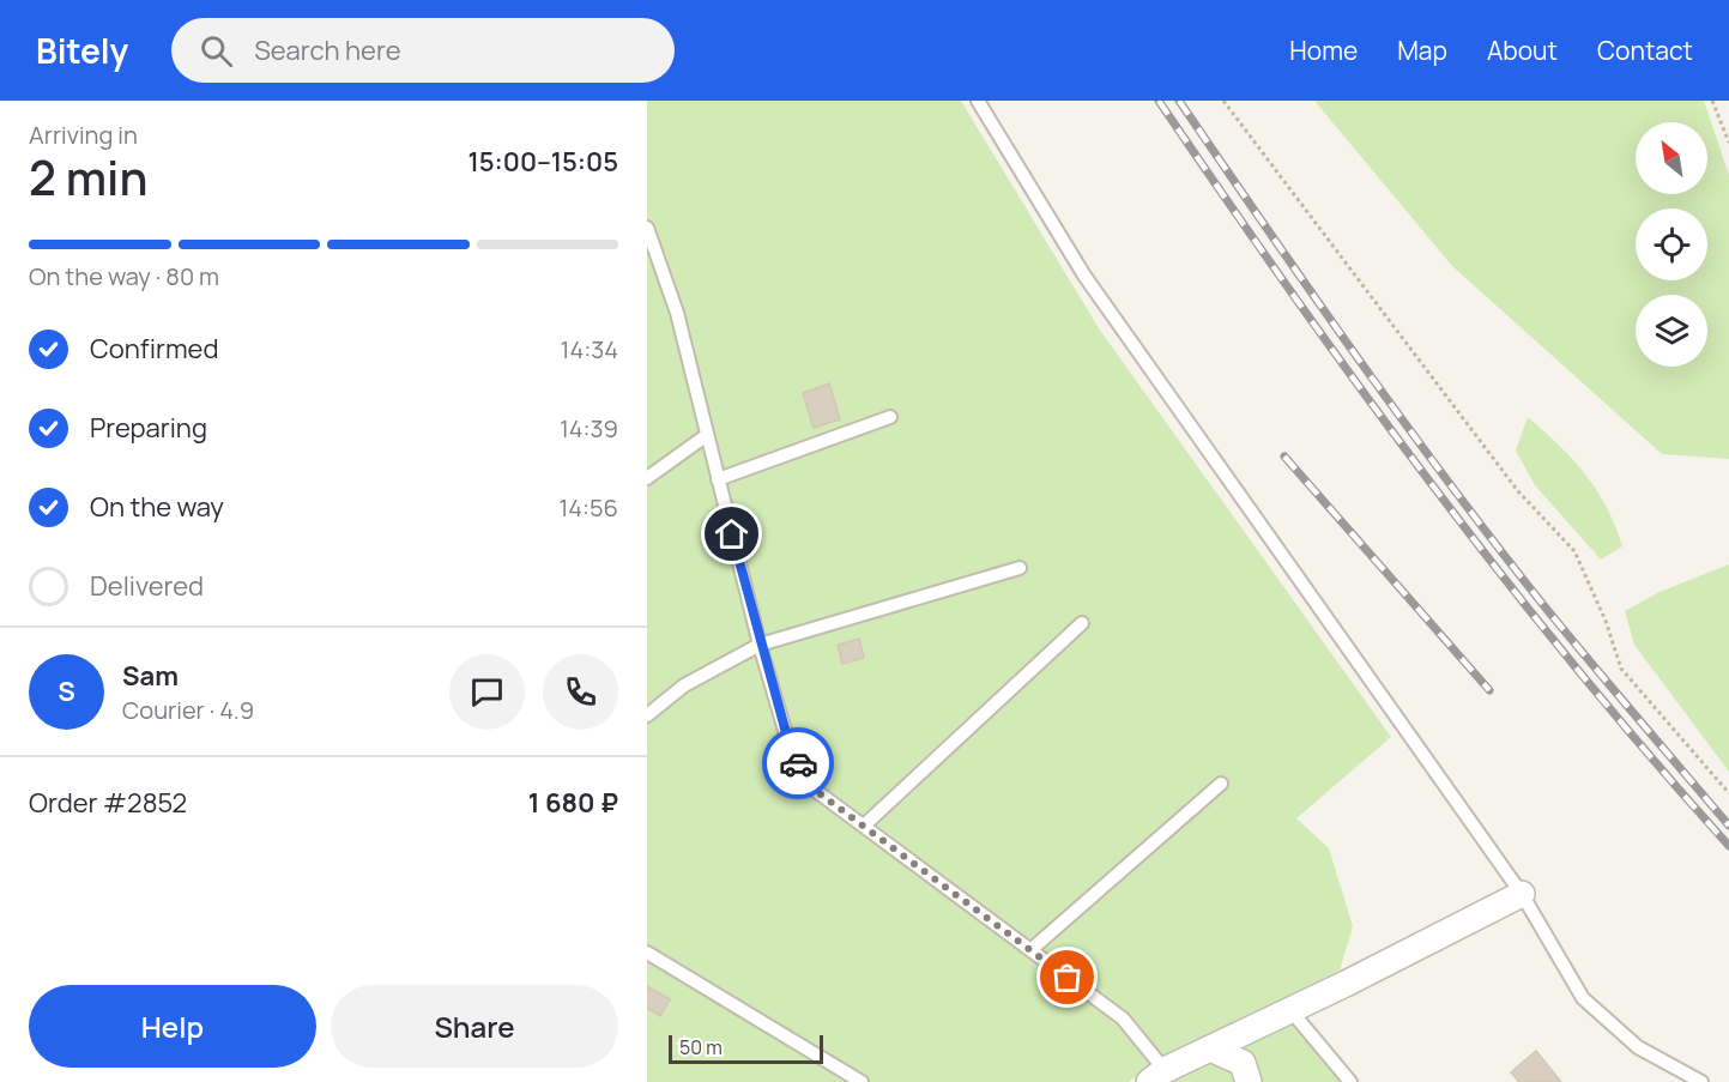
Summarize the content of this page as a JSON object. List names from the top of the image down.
{
  "scale_bar": "50 m",
  "north": "top left",
  "page": {
    "header": "Bitely",
    "search": "Search here",
    "nav": [
      "Home",
      "Map",
      "About",
      "Contact"
    ],
    "heading": ["2 min", "Arriving in", "15:00–15:05"],
    "panel": [
      "Sam",
      "Courier · 4.9",
      "Order #2852",
      "1 680 ₽"
    ],
    "bar": "On the way · 80 m",
    "list": [
      ["Confirmed", "14:34"],
      ["Preparing", "14:39"],
      ["On the way", "14:56"],
      "Delivered"
    ],
    "round": "S",
    "buttons": ["Help", "Share"],
    "scale": "50 m"
  }
}
